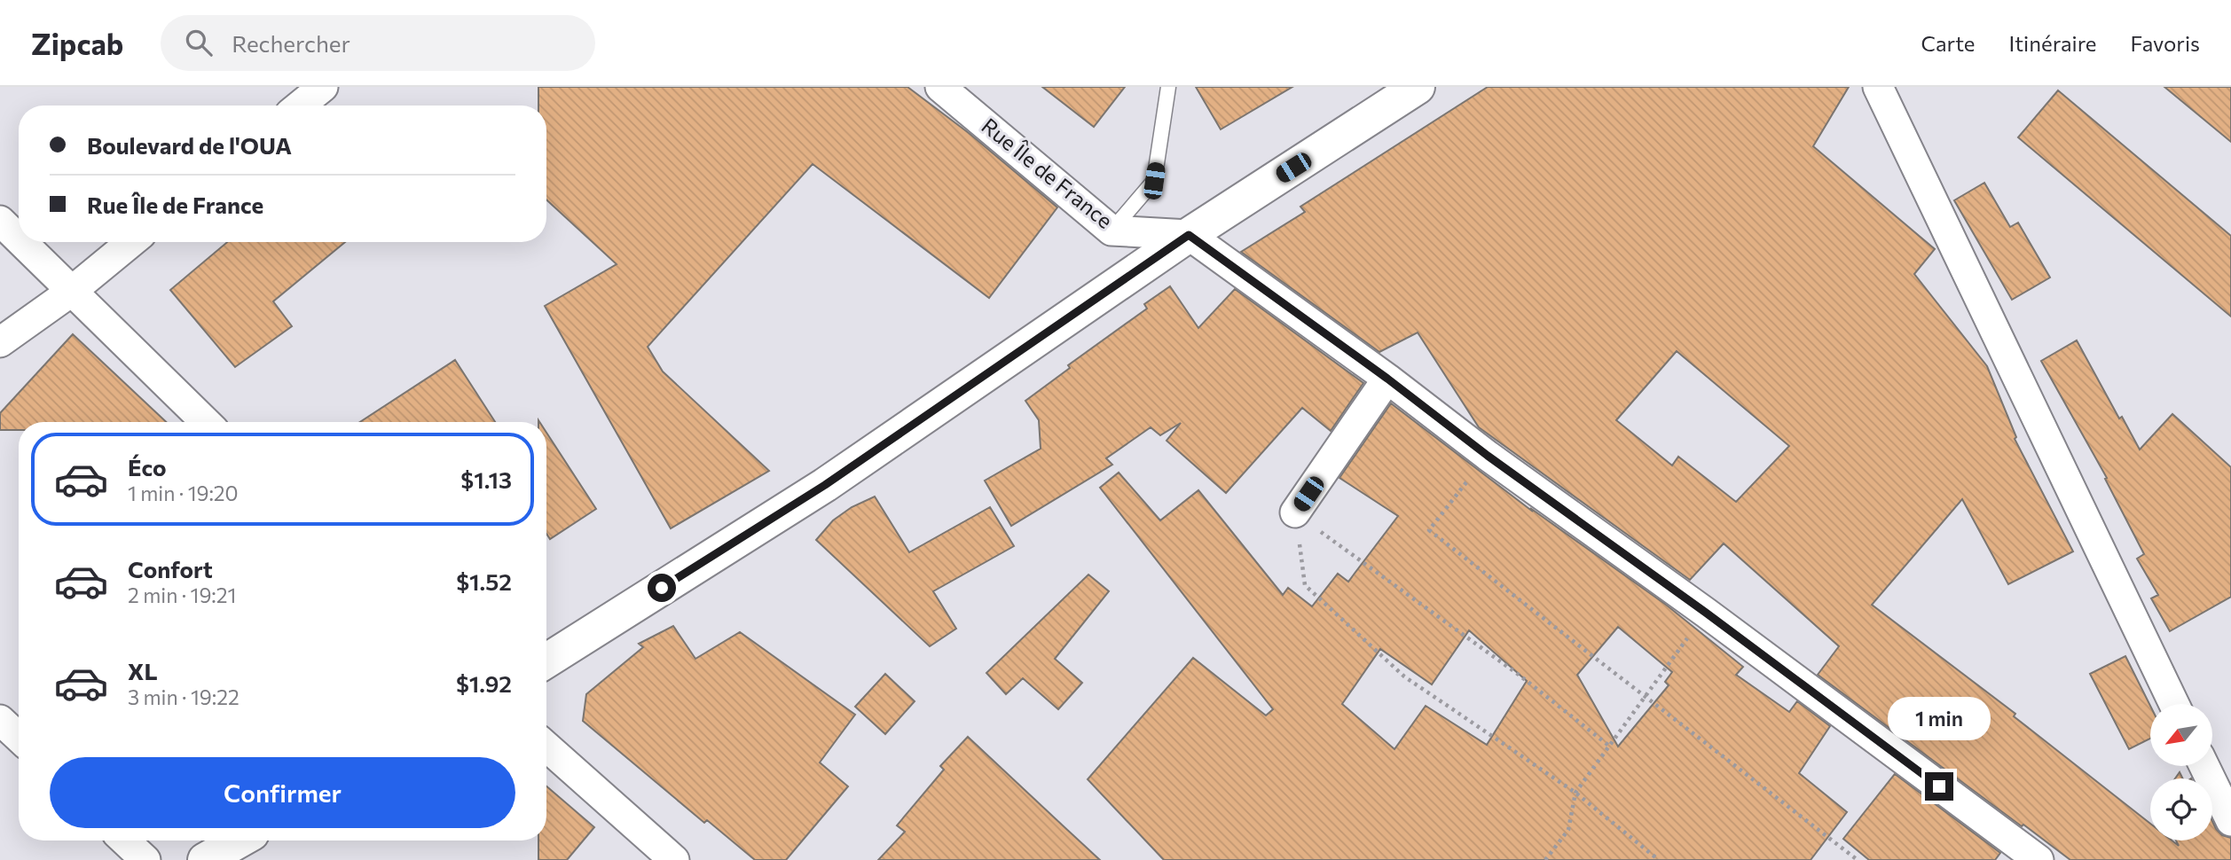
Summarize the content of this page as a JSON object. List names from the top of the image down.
{
  "streets": {
    "street": ["Rue Île de France"]
  },
  "north": "bottom left",
  "page": {
    "header": "Zipcab",
    "search": "Rechercher",
    "nav": ["Carte", "Itinéraire", "Favoris"],
    "banner": ["Boulevard de l'OUA", "Rue Île de France"],
    "list": [
      {
        "name": "Éco",
        "note": "1 min · 19:20",
        "value": "$1.13"
      },
      {
        "name": "Confort",
        "note": "2 min · 19:21",
        "value": "$1.52"
      },
      {
        "name": "XL",
        "note": "3 min · 19:22",
        "value": "$1.92"
      }
    ],
    "bubble": "1 min",
    "buttons": "Confirmer"
  }
}
